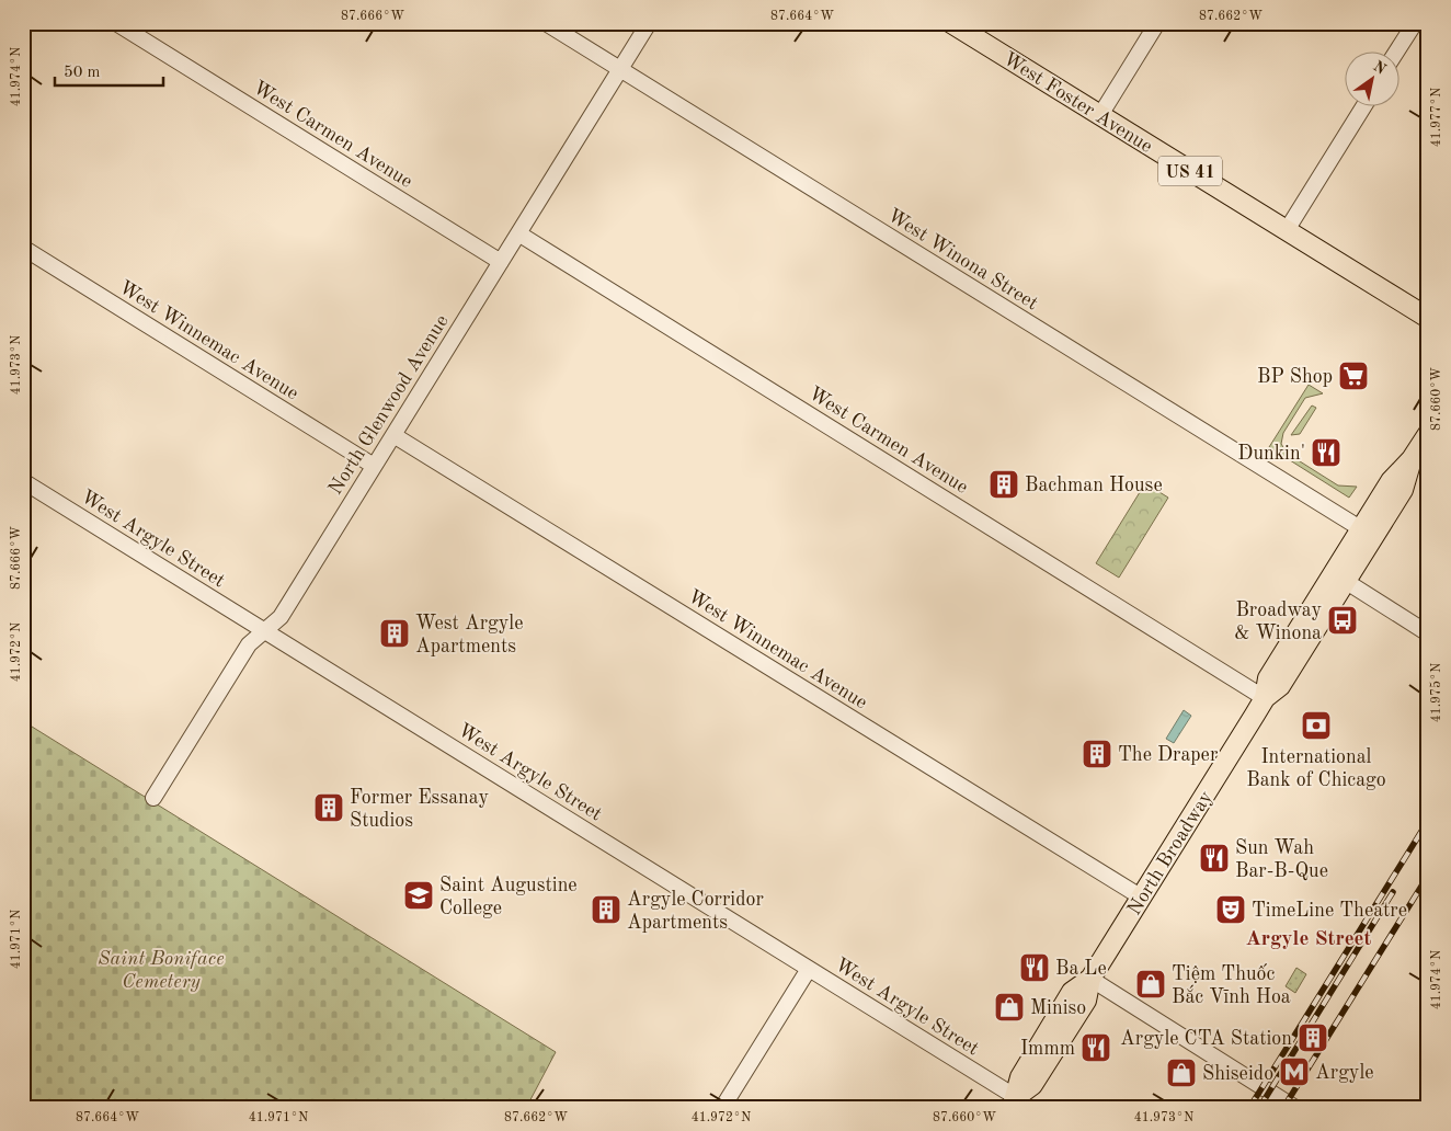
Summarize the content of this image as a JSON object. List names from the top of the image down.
{
  "streets": {
    "main road": ["West Foster Avenue", "US 41", "North Broadway"],
    "street": [
      "West Carmen Avenue",
      "West Winona Street",
      "West Winnemac Avenue",
      "North Glenwood Avenue",
      "West Argyle Street"
    ]
  },
  "crossings": [
    ["West Carmen Avenue", "North Glenwood Avenue"],
    ["West Carmen Avenue", "North Broadway"],
    ["West Winona Street", "North Glenwood Avenue"],
    ["West Winona Street", "North Broadway"],
    ["West Winnemac Avenue", "North Glenwood Avenue"],
    ["West Winnemac Avenue", "North Broadway"],
    ["North Glenwood Avenue", "West Argyle Street"],
    ["West Argyle Street", "North Broadway"]
  ],
  "districts": ["Argyle Street"],
  "parks": ["Saint Boniface Cemetery"],
  "places": {
    "supermarket": ["BP Shop"],
    "restaurant": [
      "Dunkin'",
      "Sun Wah Bar-B-Que",
      "Ba Le",
      "Immm"
    ],
    "building": [
      "Bachman House",
      "West Argyle Apartments",
      "The Draper",
      "Former Essanay Studios",
      "Argyle Corridor Apartments",
      "Argyle CTA Station"
    ],
    "bus stop": ["Broadway & Winona"],
    "bank": ["International Bank of Chicago"],
    "school or university": ["Saint Augustine College"],
    "theatre": ["TimeLine Theatre"],
    "shop": ["Tiệm Thuốc Bắc Vĩnh Hoa", "Miniso", "Shiseido"],
    "metro station": ["Argyle"]
  },
  "scale_bar": "50 m",
  "north": "top right",
  "coordinates": [
    "87.666°W",
    "87.664°W",
    "87.662°W",
    "41.974°N",
    "41.977°N",
    "41.973°N",
    "87.660°W",
    "41.972°N",
    "41.975°N",
    "41.971°N"
  ]
}
